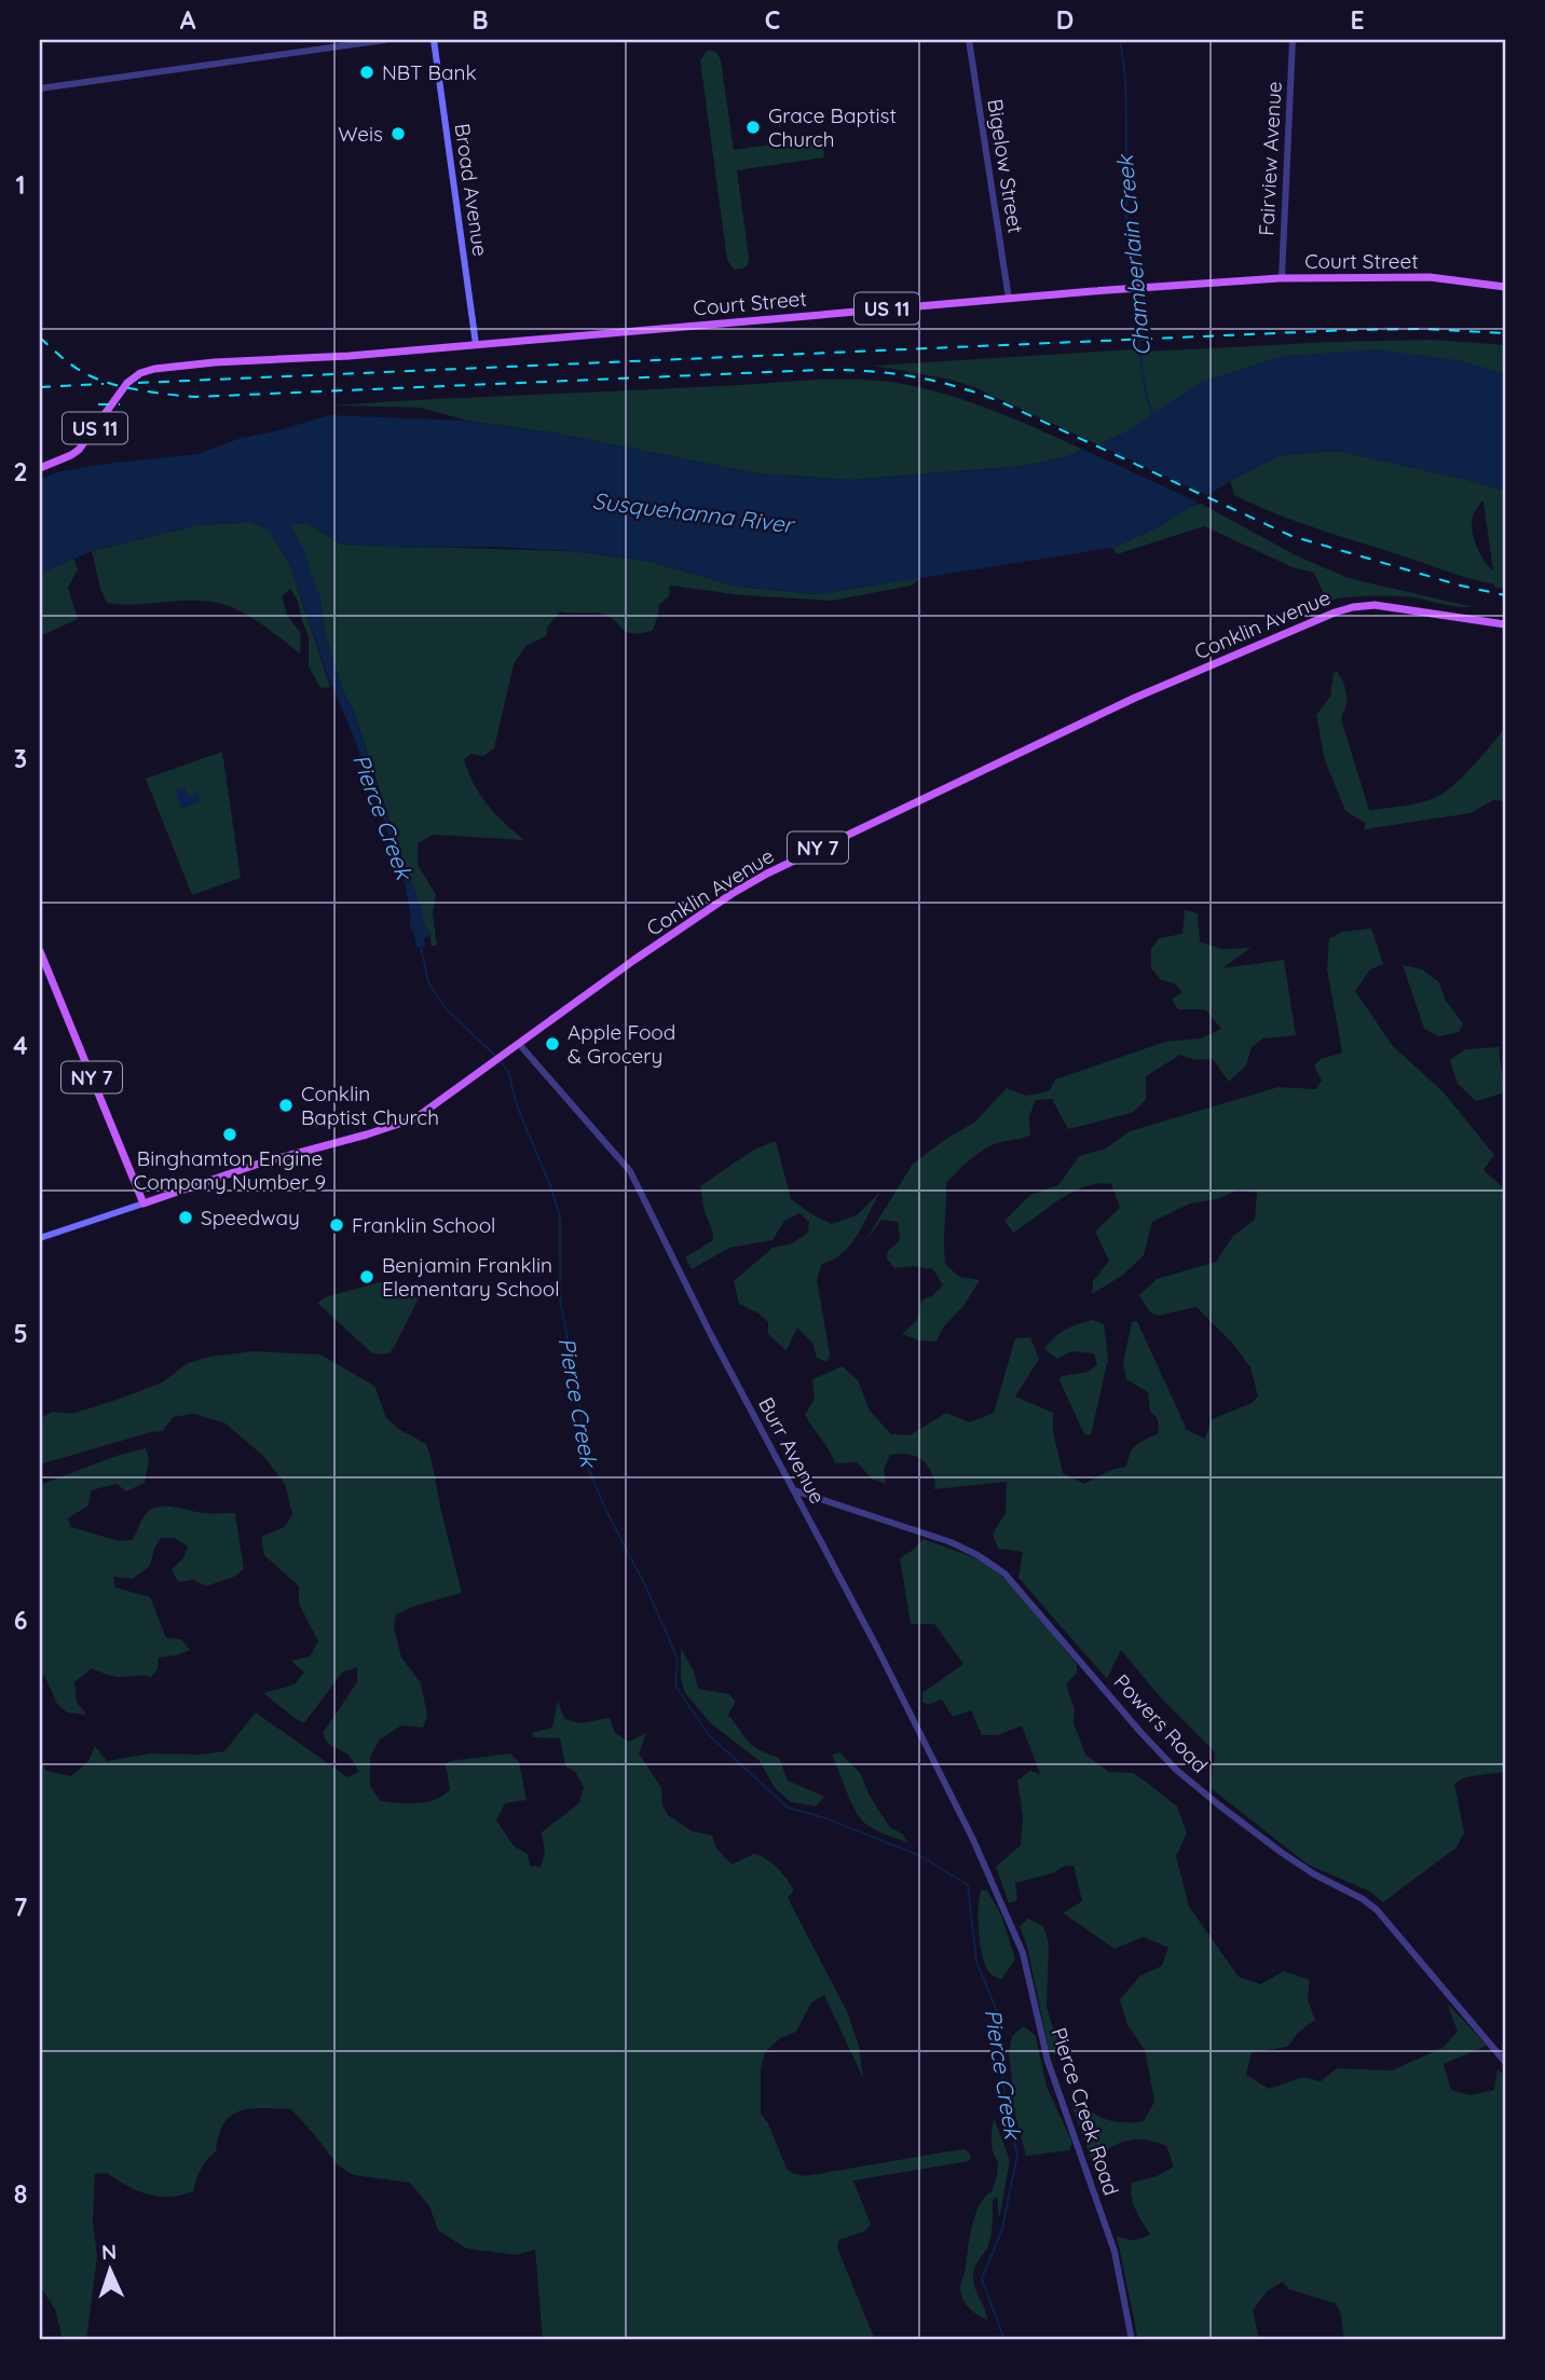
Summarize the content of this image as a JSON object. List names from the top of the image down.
{
  "streets": {
    "main road": [
      "Broad Avenue",
      "Court Street",
      "US 11",
      "Conklin Avenue",
      "NY 7"
    ],
    "street": [
      "Fairview Avenue",
      "Bigelow Street",
      "Burr Avenue",
      "Powers Road",
      "Pierce Creek Road"
    ]
  },
  "crossings": [
    ["Fairview Avenue", "Court Street"],
    ["Bigelow Street", "Court Street"],
    ["Broad Avenue", "Court Street"],
    ["Conklin Avenue", "NY 7"],
    ["Conklin Avenue", "Burr Avenue"],
    ["Burr Avenue", "Powers Road"],
    ["Burr Avenue", "Pierce Creek Road"]
  ],
  "water": ["Chamberlain Creek", "Susquehanna River", "Pierce Creek"],
  "places": [
    "NBT Bank",
    "Grace Baptist Church",
    "Weis",
    "Apple Food & Grocery",
    "Conklin Baptist Church",
    "Binghamton Engine Company Number 9",
    "Speedway",
    "Franklin School",
    "Benjamin Franklin Elementary School"
  ],
  "north": "top",
  "grid": {
    "columns": [
      "A",
      "B",
      "C",
      "D",
      "E"
    ],
    "rows": [
      "1",
      "2",
      "3",
      "4",
      "5",
      "6",
      "7",
      "8"
    ]
  }
}
